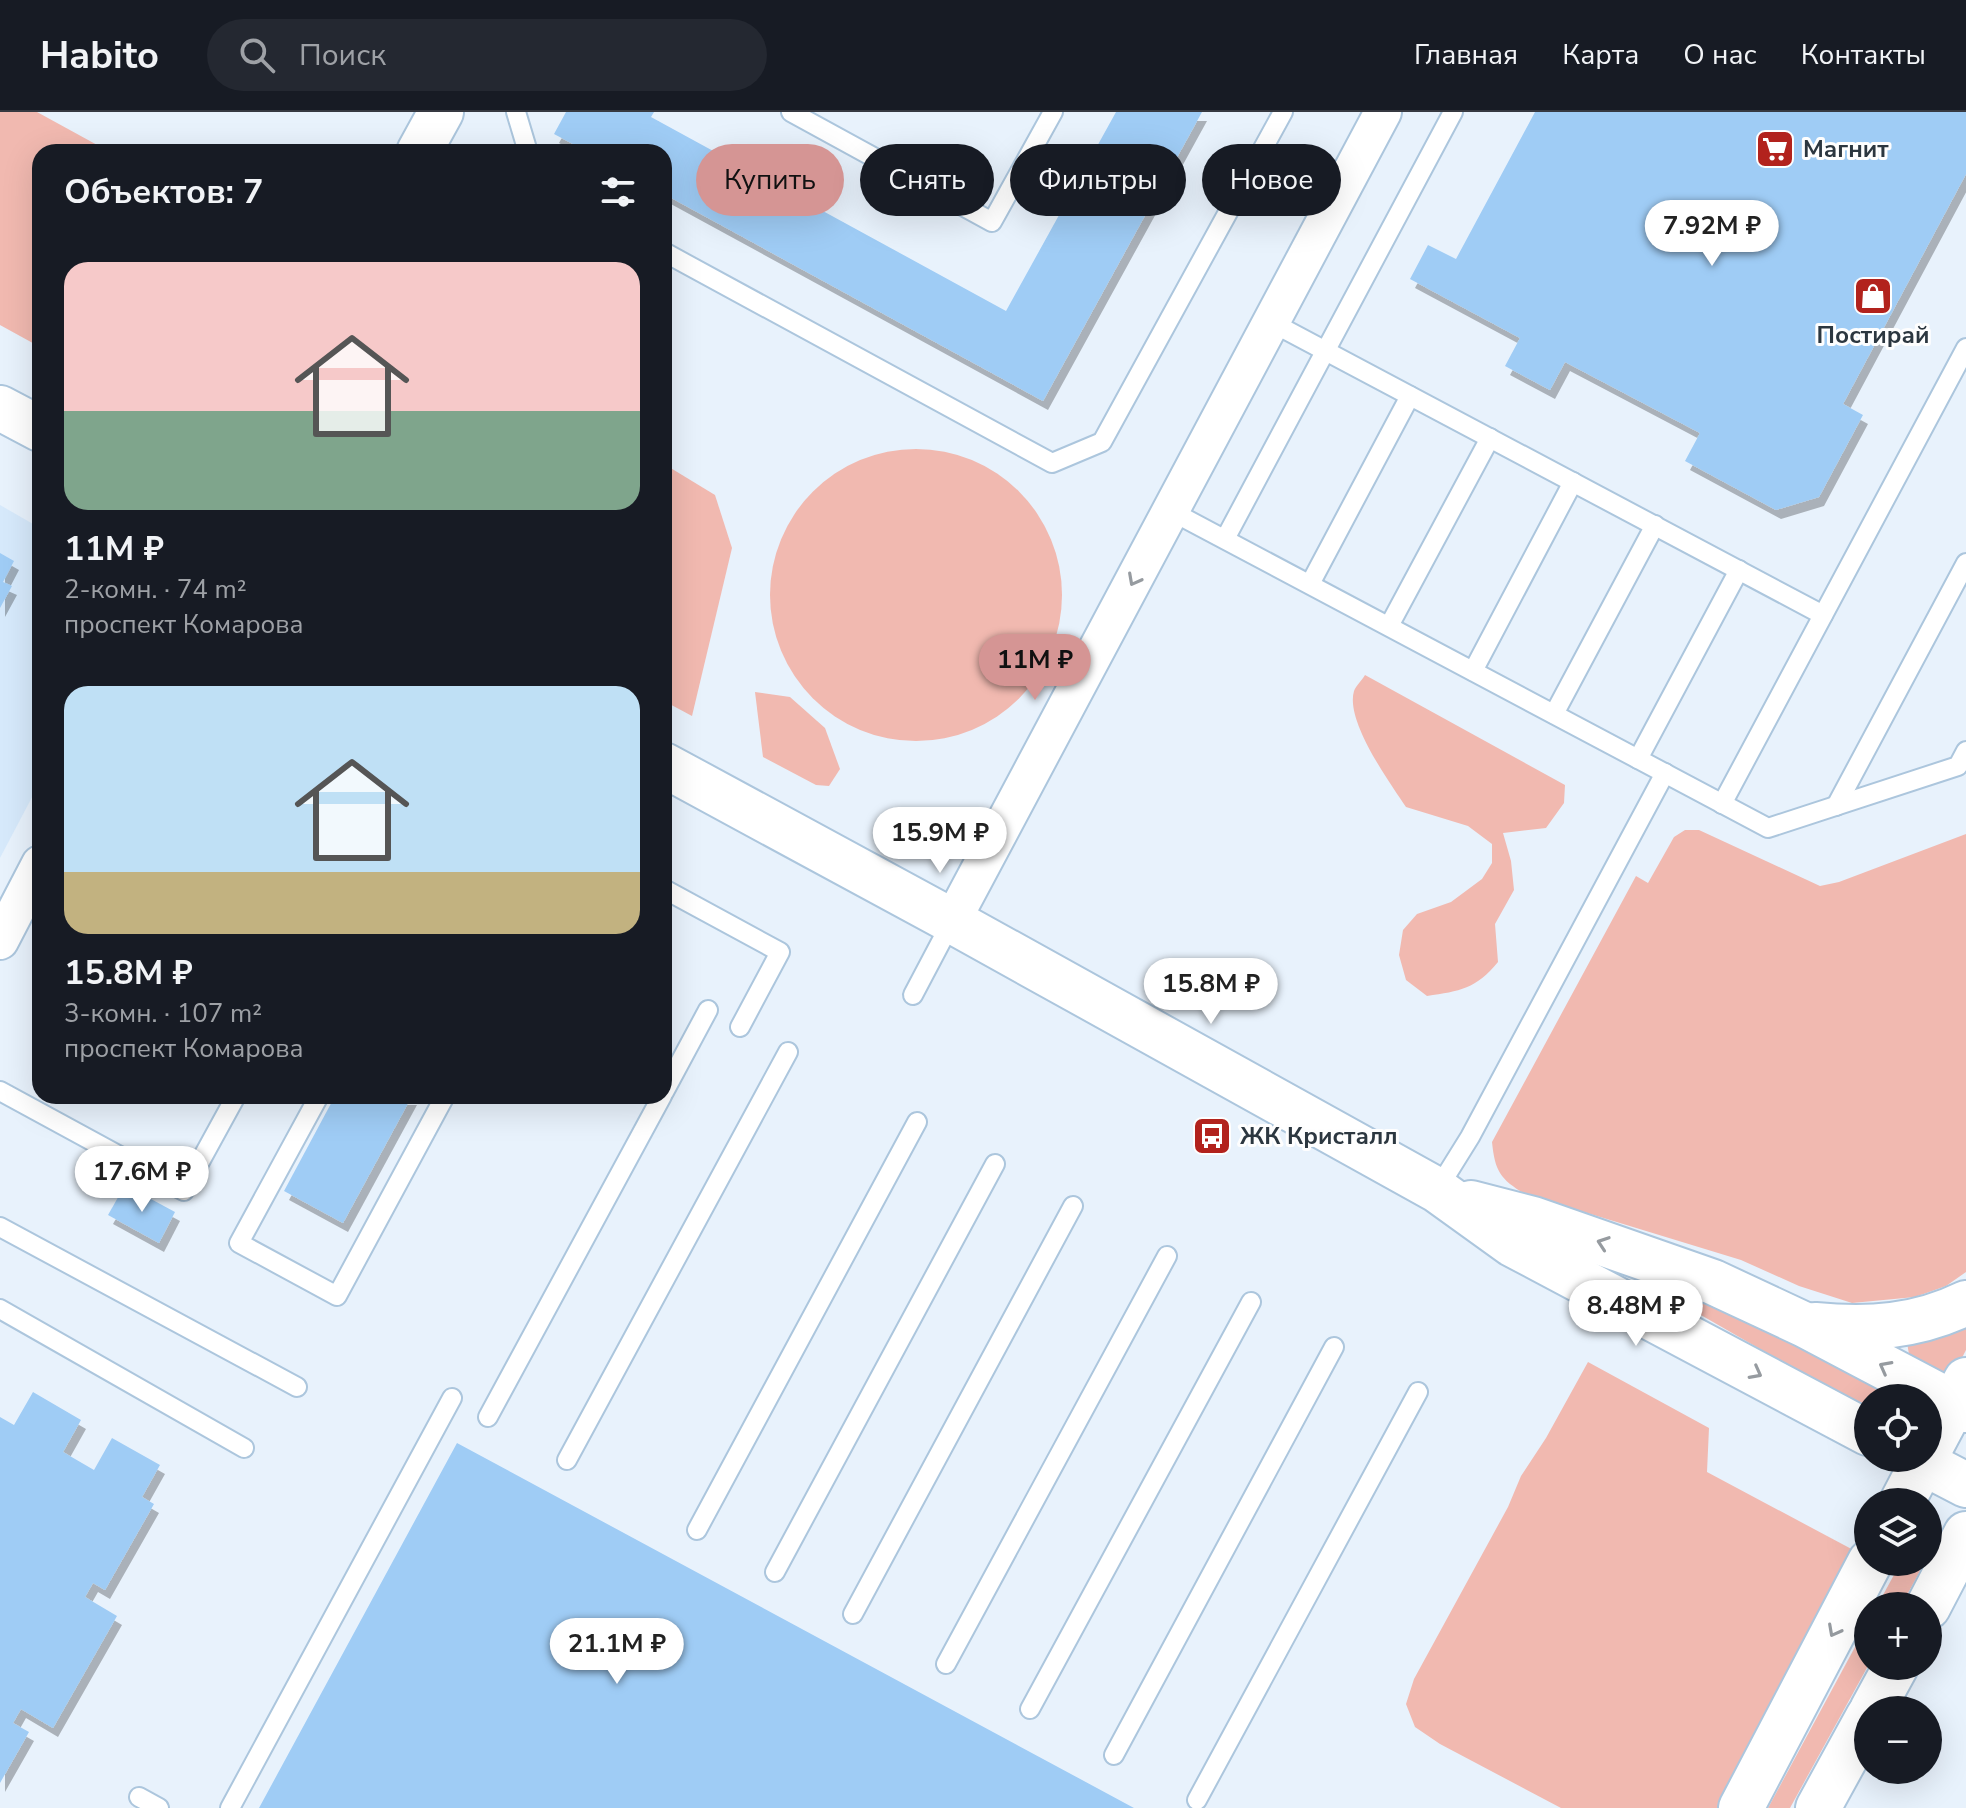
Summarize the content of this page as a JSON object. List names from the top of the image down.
{
  "places": {
    "supermarket": ["Магнит"],
    "shop": ["Постирай"],
    "bus stop": ["ЖК Кристалл"]
  },
  "page": {
    "header": "Habito",
    "search": "Поиск",
    "nav": [
      "Главная",
      "Карта",
      "О нас",
      "Контакты"
    ],
    "chip": [
      "Купить",
      "Снять",
      "Фильтры",
      "Новое"
    ],
    "heading": "Объектов: 7",
    "price": [
      "7.92M ₽",
      "11M ₽",
      "15.9M ₽",
      "15.8M ₽",
      "17.6M ₽",
      "8.48M ₽",
      "21.1M ₽"
    ],
    "list": [
      {
        "name": "11M ₽",
        "note": "2-комн. · 74 m² · проспект Комарова"
      },
      {
        "name": "15.8M ₽",
        "note": "3-комн. · 107 m² · проспект Комарова"
      }
    ],
    "map_buttons": ["+", "−"]
  }
}
